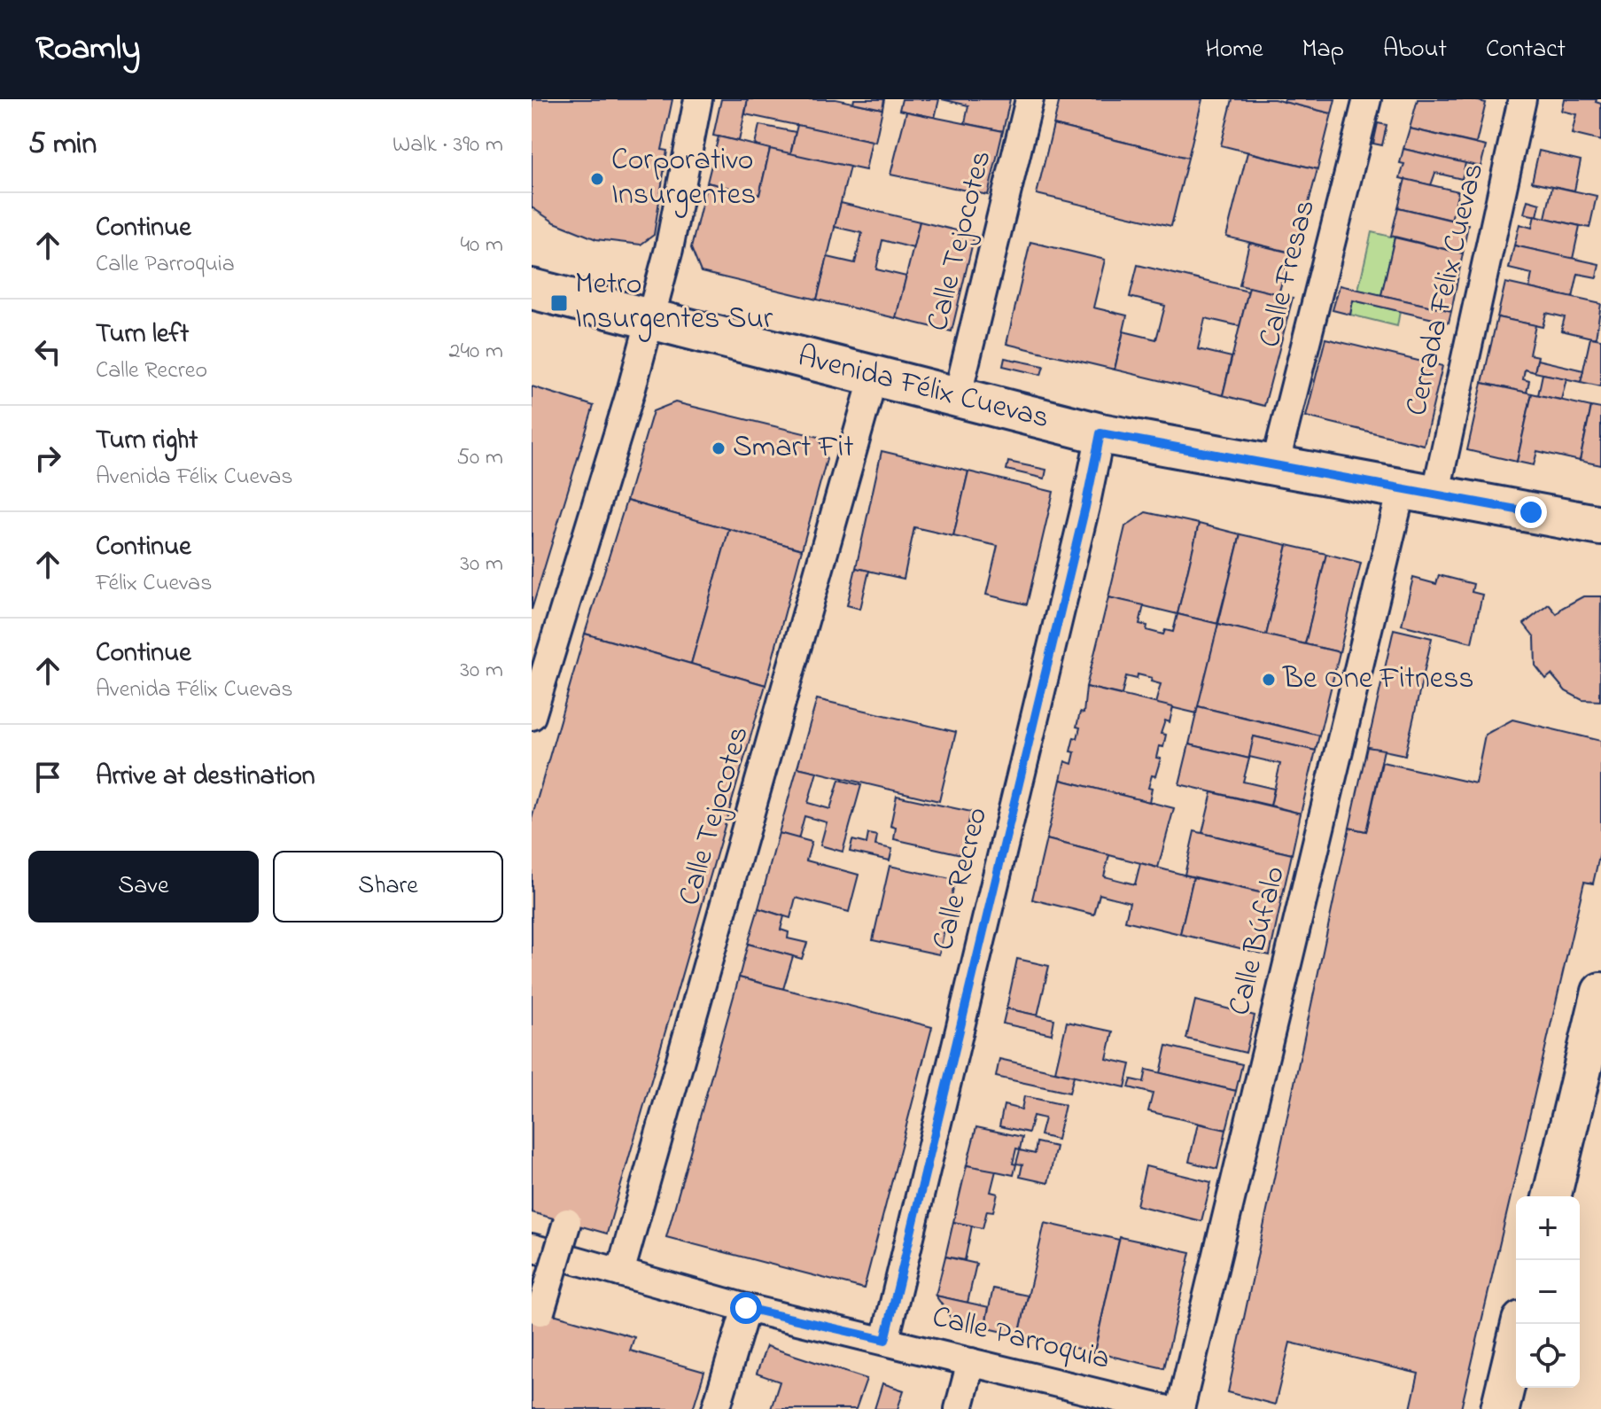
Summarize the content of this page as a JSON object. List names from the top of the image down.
{
  "streets": {
    "main road": ["Avenida Félix Cuevas"],
    "street": [
      "Calle Tejocotes",
      "Calle Fresas",
      "Cerrada Félix Cuevas",
      "Calle Recreo",
      "Calle Búfalo",
      "Calle Parroquia"
    ]
  },
  "crossings": [
    ["Calle Tejocotes", "Avenida Félix Cuevas"],
    ["Calle Tejocotes", "Calle Parroquia"],
    ["Calle Fresas", "Avenida Félix Cuevas"],
    ["Cerrada Félix Cuevas", "Avenida Félix Cuevas"],
    ["Cerrada Félix Cuevas", "Calle Búfalo"],
    ["Avenida Félix Cuevas", "Calle Recreo"],
    ["Avenida Félix Cuevas", "Calle Búfalo"],
    ["Calle Recreo", "Calle Parroquia"]
  ],
  "places": {
    "other": ["Corporativo Insurgentes", "Smart Fit", "Be One Fitness"],
    "transit": ["Metro Insurgentes Sur"]
  },
  "page": {
    "header": "Roamly",
    "nav": [
      "Home",
      "Map",
      "About",
      "Contact"
    ],
    "heading": ["5 min", "Walk · 390 m"],
    "list": [
      ["Continue", "Calle Parroquia", "40 m"],
      ["Turn left", "Calle Recreo", "240 m"],
      ["Turn right", "Avenida Félix Cuevas", "50 m"],
      ["Continue", "Félix Cuevas", "30 m"],
      ["Continue", "Avenida Félix Cuevas", "30 m"],
      "Arrive at destination"
    ],
    "buttons": ["Save", "Share"],
    "map_buttons": ["+", "−"]
  }
}
